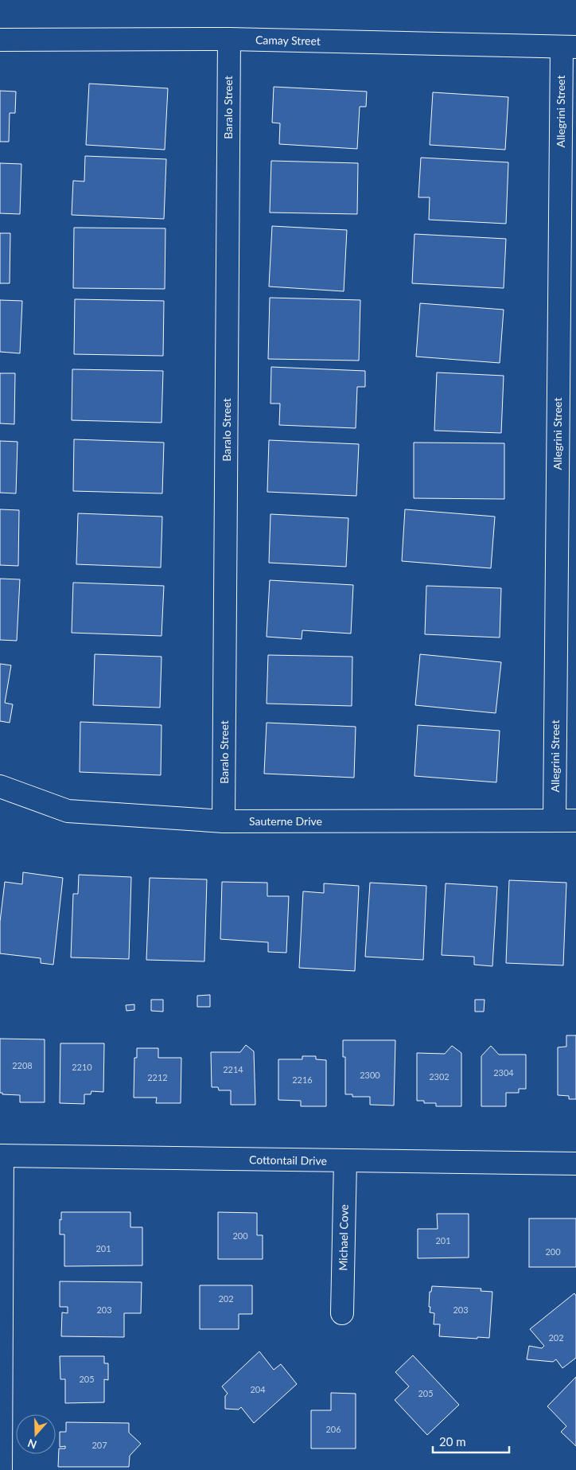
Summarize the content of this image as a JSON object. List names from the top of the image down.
{
  "streets": {
    "street": [
      "Camay Street",
      "Baralo Street",
      "Allegrini Street",
      "Sauterne Drive",
      "Cottontail Drive",
      "Michael Cove"
    ]
  },
  "crossings": [
    ["Camay Street", "Baralo Street"],
    ["Camay Street", "Allegrini Street"],
    ["Baralo Street", "Sauterne Drive"],
    ["Allegrini Street", "Sauterne Drive"],
    ["Cottontail Drive", "Michael Cove"]
  ],
  "house_numbers": [
    "2208",
    "2210",
    "2214",
    "2304",
    "2300",
    "2302",
    "2212",
    "2216",
    "200",
    "201",
    "201",
    "200",
    "202",
    "203",
    "203",
    "202",
    "205",
    "204",
    "205",
    "206",
    "207"
  ],
  "scale_bar": "20 m",
  "north": "bottom"
}
